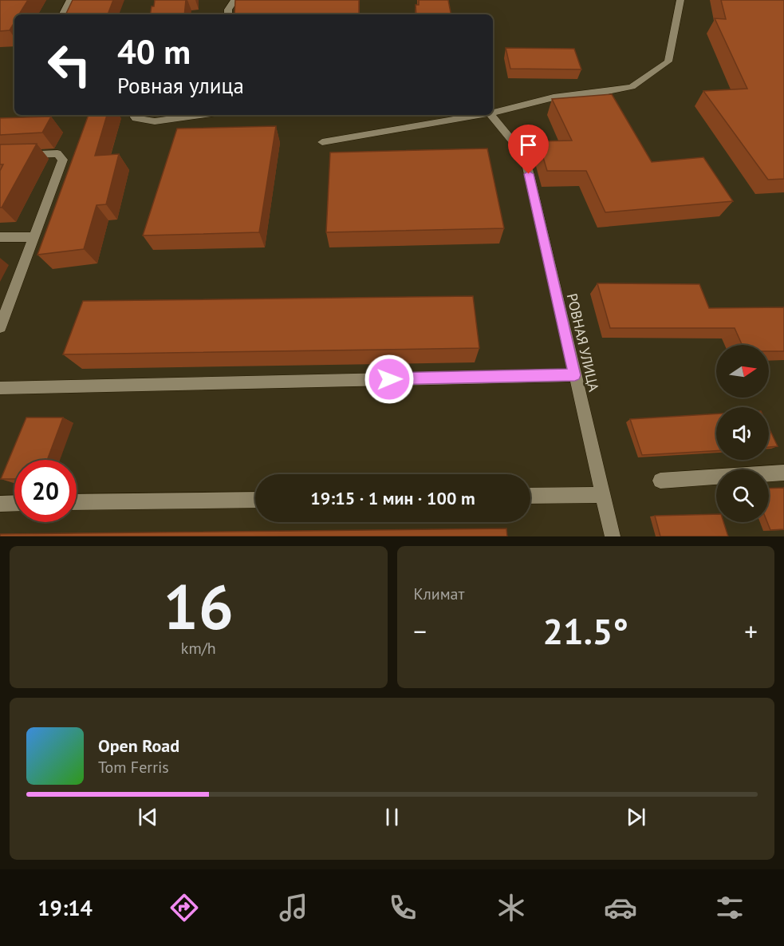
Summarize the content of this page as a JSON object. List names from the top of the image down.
{
  "streets": {
    "street": ["РОВНАЯ УЛИЦА"]
  },
  "north": "right",
  "page": {
    "turn": ["40 m", "Ровная улица"],
    "limit": "20",
    "trip": "19:15 · 1 мин · 100 m",
    "tile": [
      ["16", "km/h"],
      "Климат"
    ],
    "heat": ["−", "21.5°", "+"],
    "song": ["Open Road", "Tom Ferris"],
    "tabs": "19:14"
  }
}
